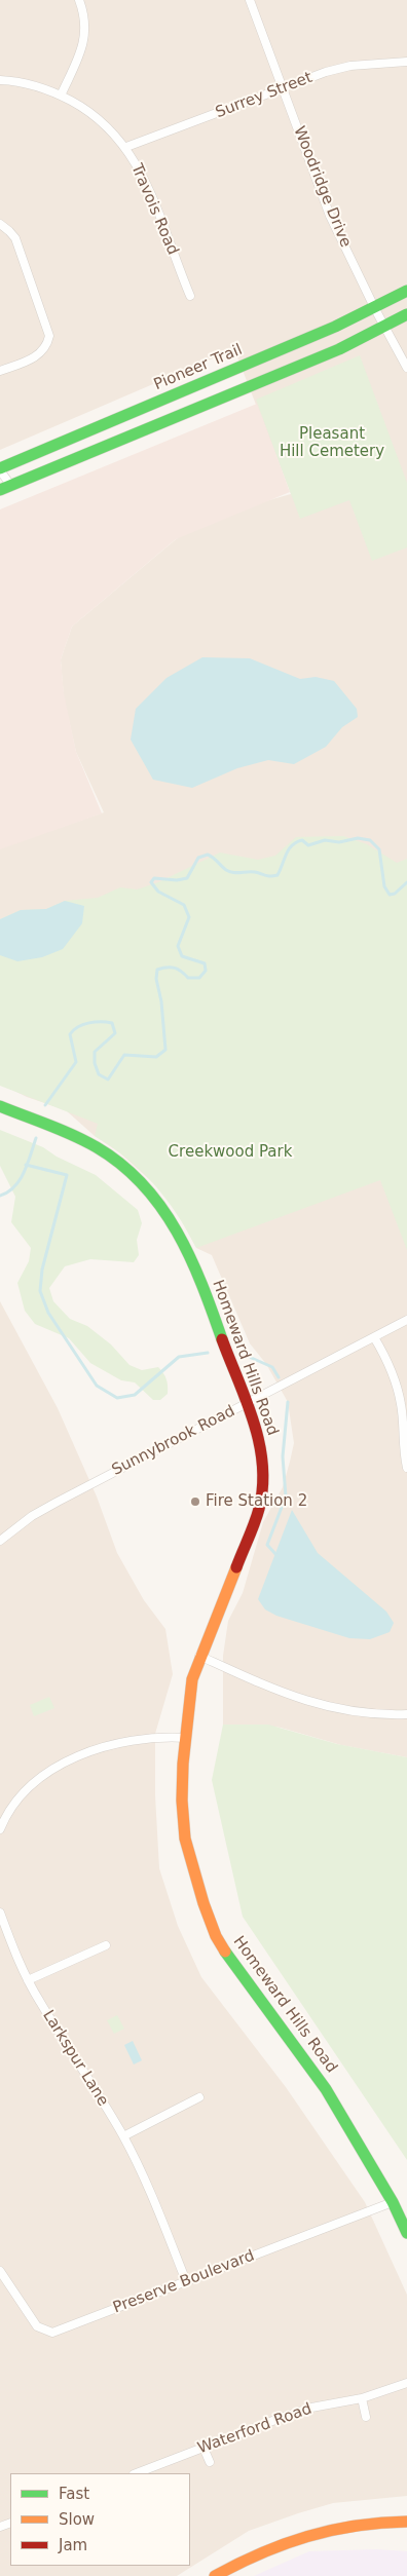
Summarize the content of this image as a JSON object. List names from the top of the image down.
{
  "streets": {
    "street": [
      "Surrey Street",
      "Woodridge Drive",
      "Travois Road",
      "Pioneer Trail",
      "Homeward Hills Road",
      "Sunnybrook Road",
      "Larkspur Lane",
      "Preserve Boulevard",
      "Waterford Road"
    ]
  },
  "crossings": [
    ["Surrey Street", "Woodridge Drive"],
    ["Surrey Street", "Travois Road"],
    ["Woodridge Drive", "Pioneer Trail"],
    ["Homeward Hills Road", "Sunnybrook Road"],
    ["Homeward Hills Road", "Preserve Boulevard"],
    ["Larkspur Lane", "Preserve Boulevard"]
  ],
  "parks": ["Pleasant Hill Cemetery", "Creekwood Park"],
  "places": ["Fire Station 2"],
  "legend": ["Fast", "Slow", "Jam"]
}
